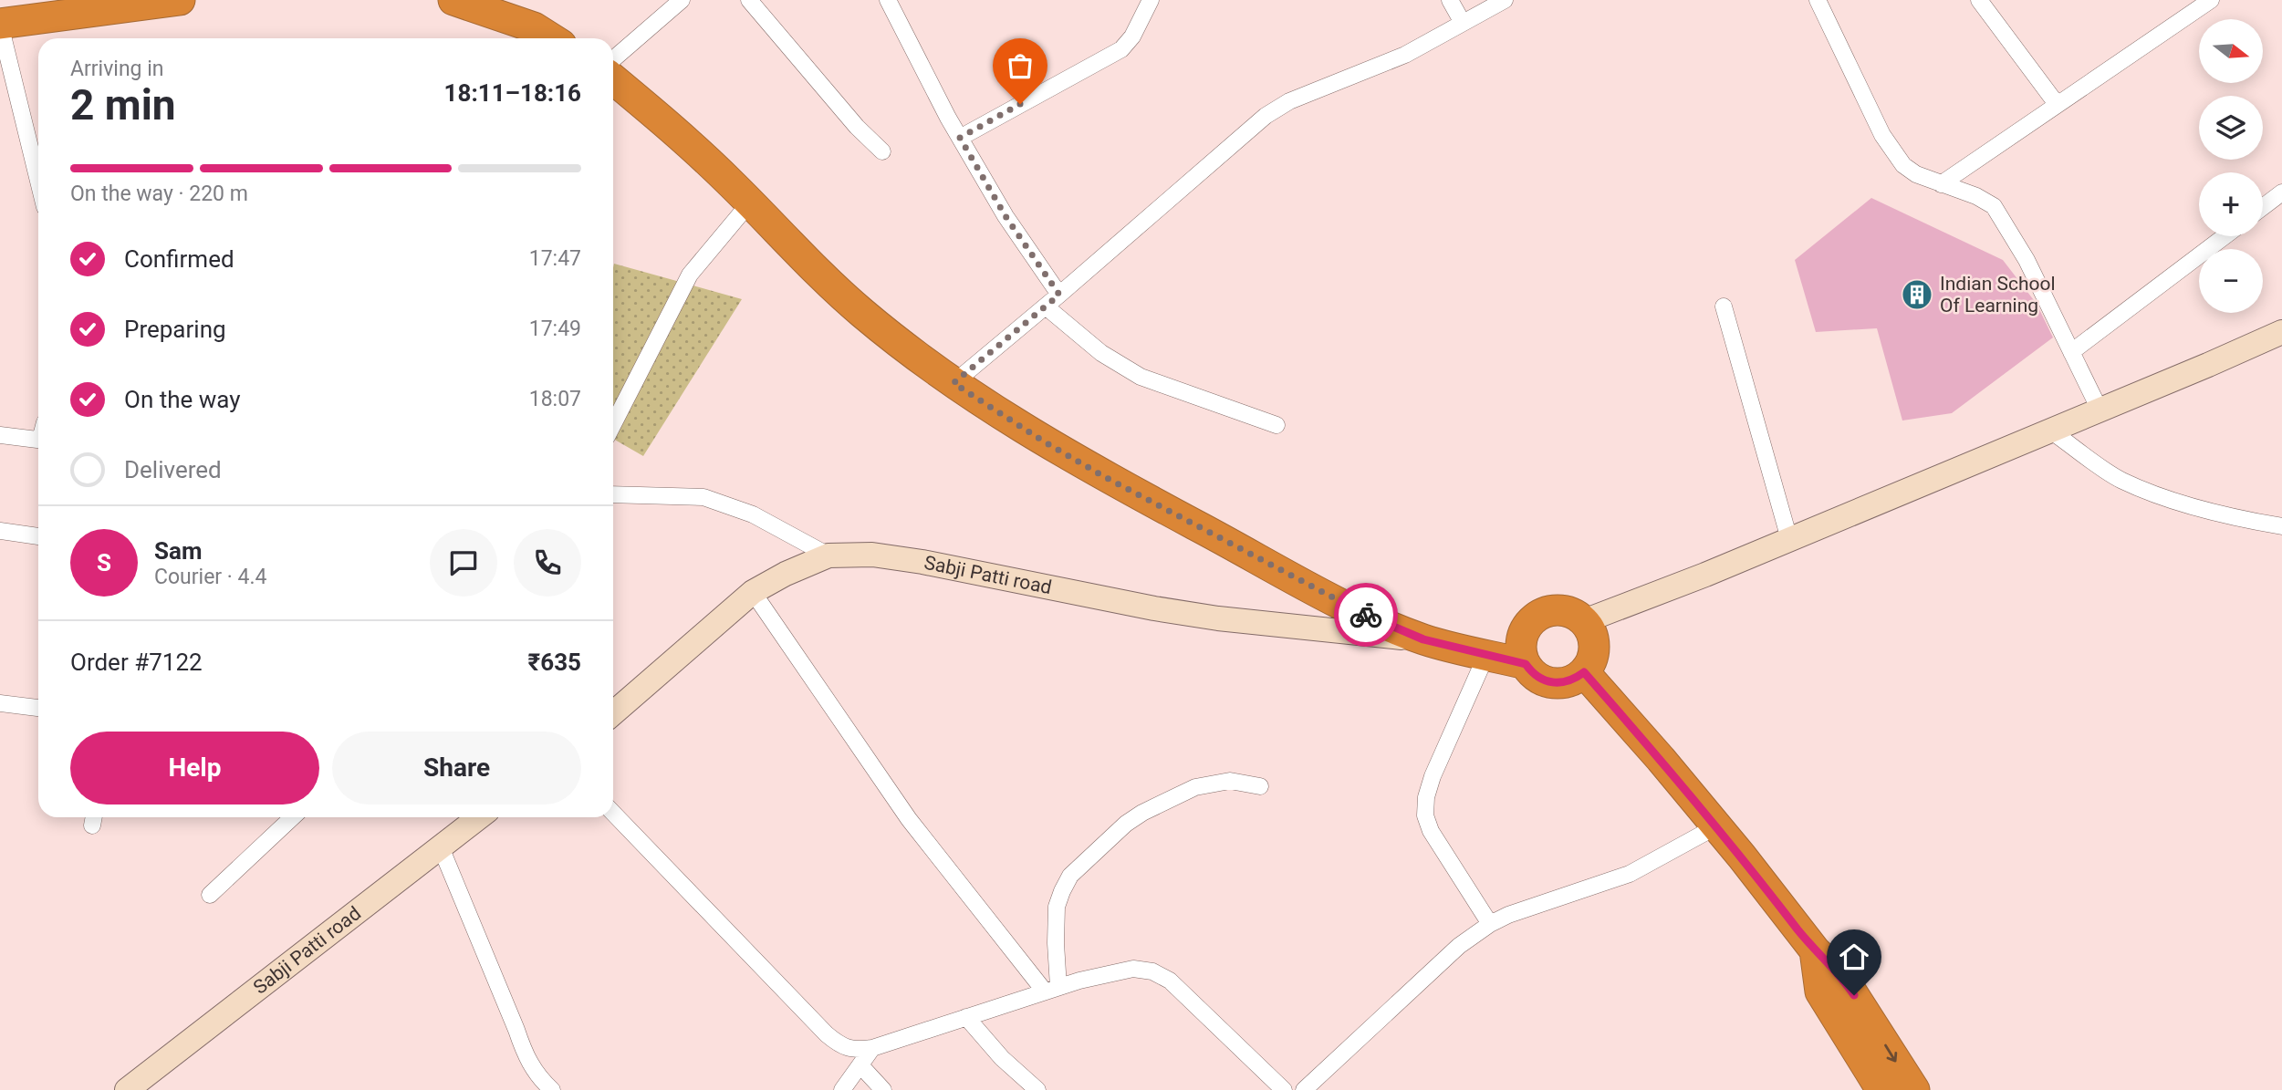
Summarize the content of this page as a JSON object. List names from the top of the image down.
{
  "streets": {
    "main road": ["Sabji Patti road"]
  },
  "places": {
    "building": ["Indian School Of Learning"]
  },
  "north": "right",
  "page": {
    "map_buttons": ["+", "−"],
    "heading": ["2 min", "Arriving in", "18:11–18:16"],
    "panel": [
      "Sam",
      "Courier · 4.4",
      "Order #7122",
      "₹635"
    ],
    "bar": "On the way · 220 m",
    "list": [
      ["Confirmed", "17:47"],
      ["Preparing", "17:49"],
      ["On the way", "18:07"],
      "Delivered"
    ],
    "round": "S",
    "buttons": ["Help", "Share"]
  }
}
